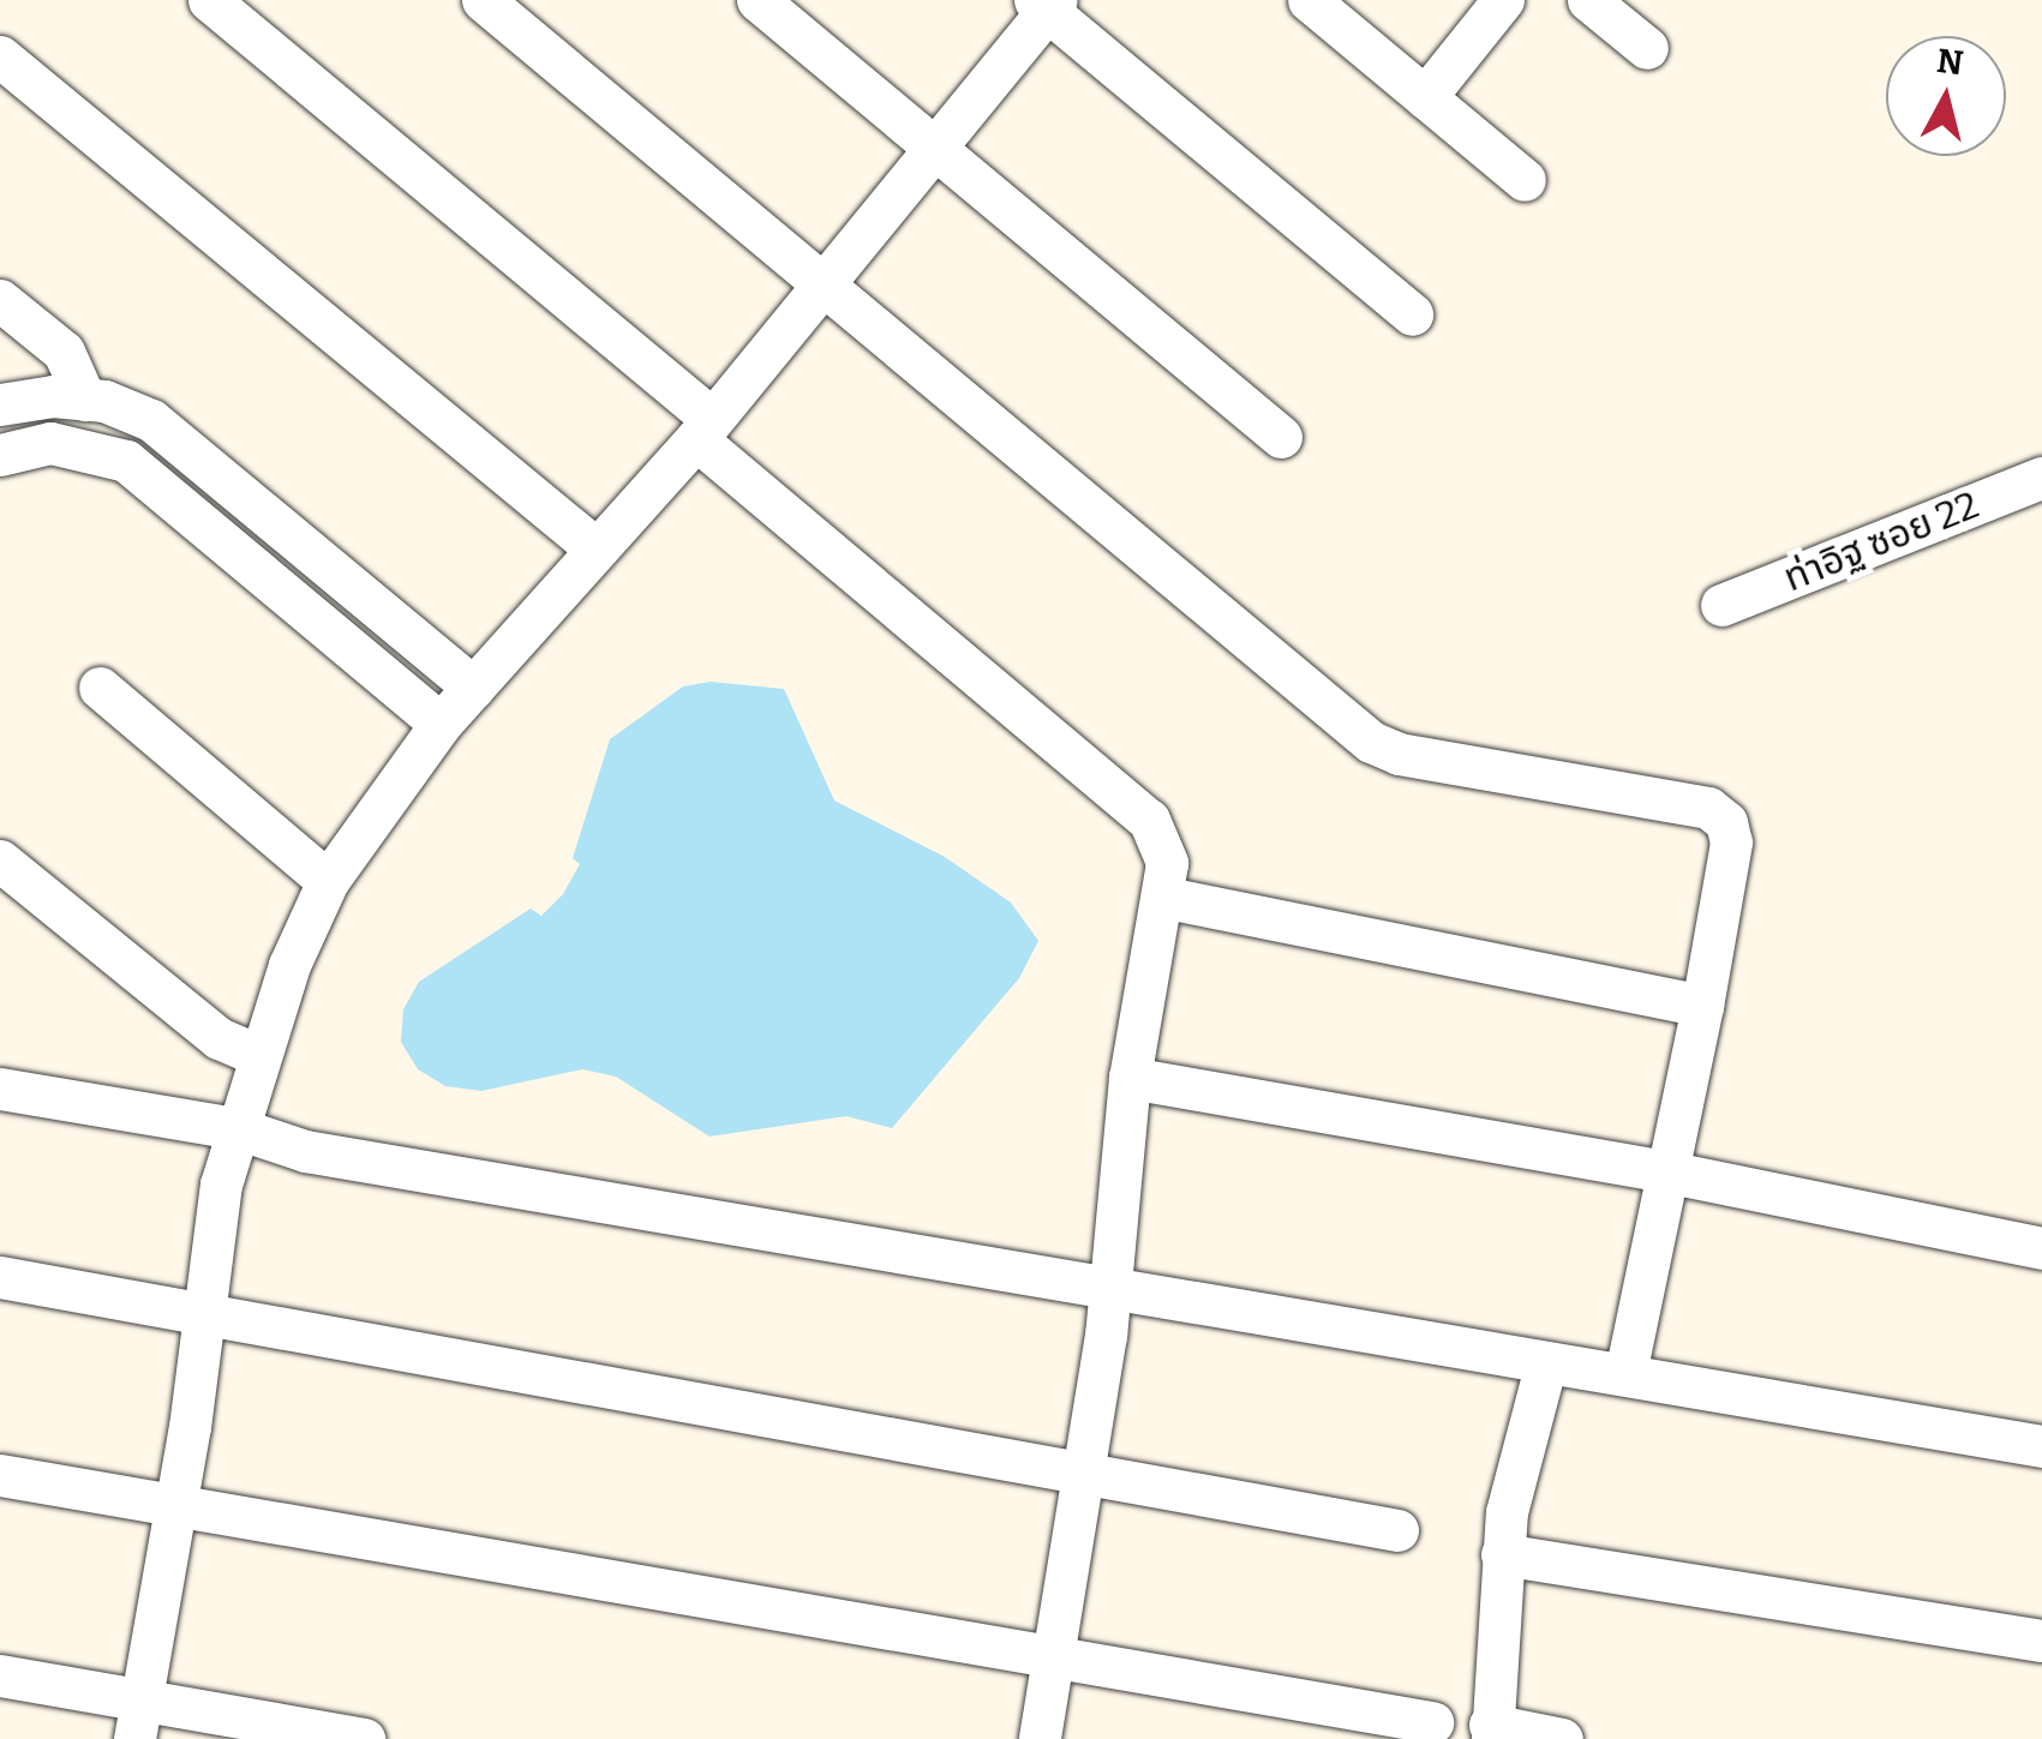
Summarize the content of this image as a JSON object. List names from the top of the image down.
{
  "streets": {
    "street": ["ท่าอิฐ ซอย 22"]
  },
  "north": "top"
}
